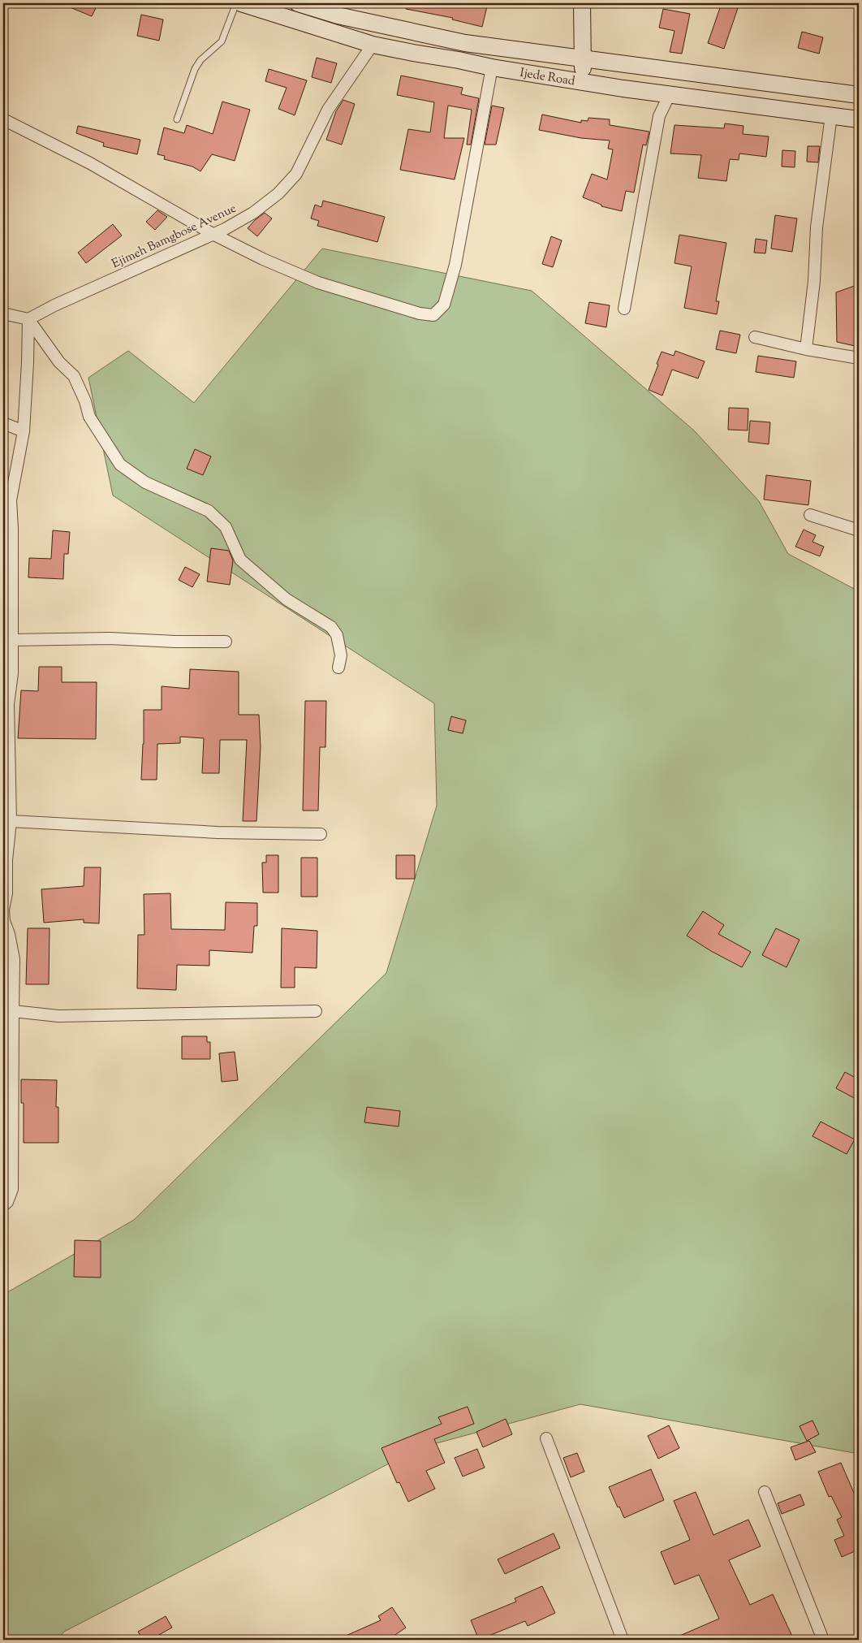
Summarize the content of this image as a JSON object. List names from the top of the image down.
{
  "streets": {
    "main road": ["Ijede Road"],
    "street": ["Ejimeh Bamgbose Avenue"]
  },
  "crossings": [
    ["Ijede Road", "Ejimeh Bamgbose Avenue"]
  ]
}
